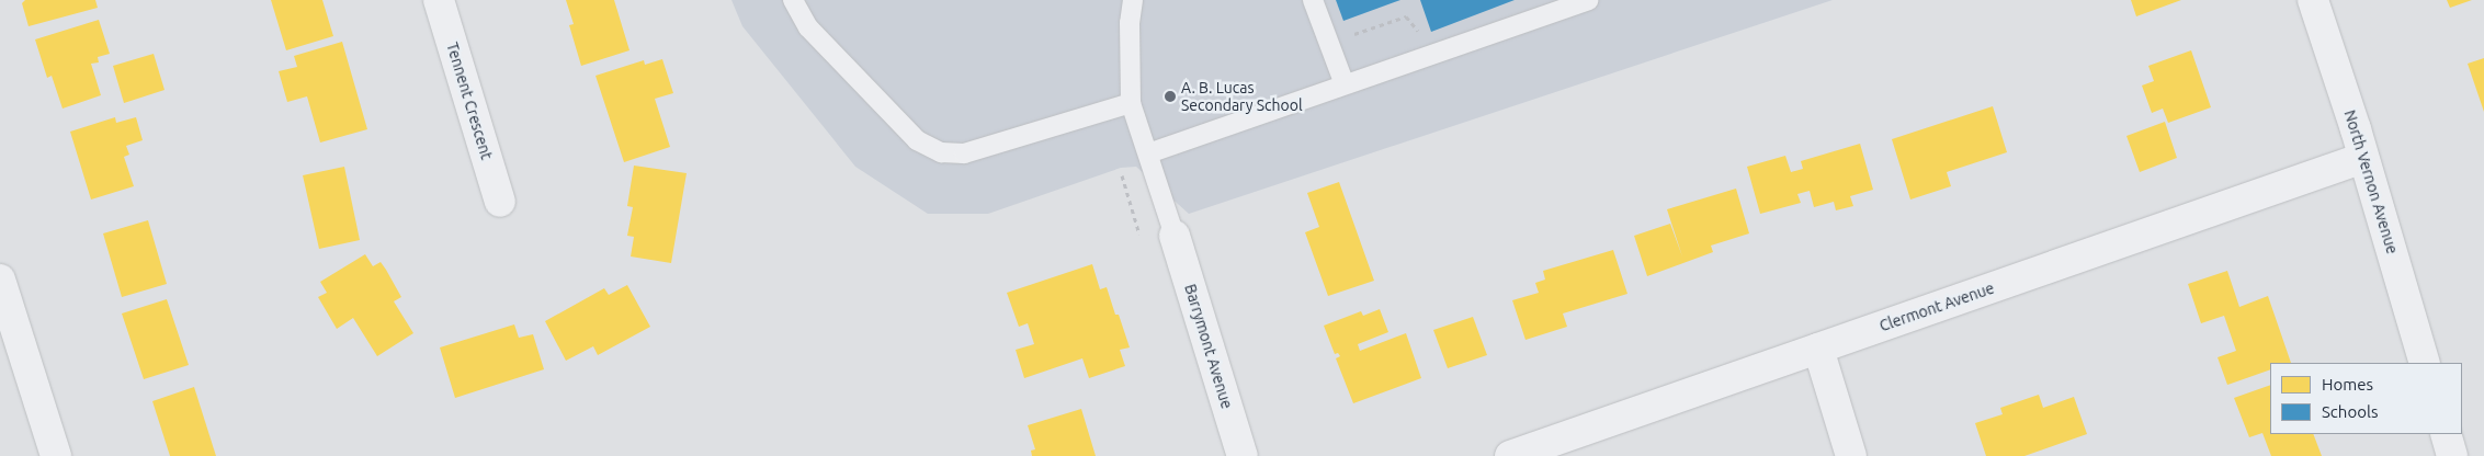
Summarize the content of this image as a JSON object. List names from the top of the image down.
{
  "streets": {
    "street": [
      "Tennent Crescent",
      "North Vernon Avenue",
      "Clermont Avenue",
      "Barrymont Avenue"
    ]
  },
  "crossings": [
    ["North Vernon Avenue", "Clermont Avenue"]
  ],
  "places": ["A. B. Lucas Secondary School"],
  "legend": ["Homes", "Schools"]
}
